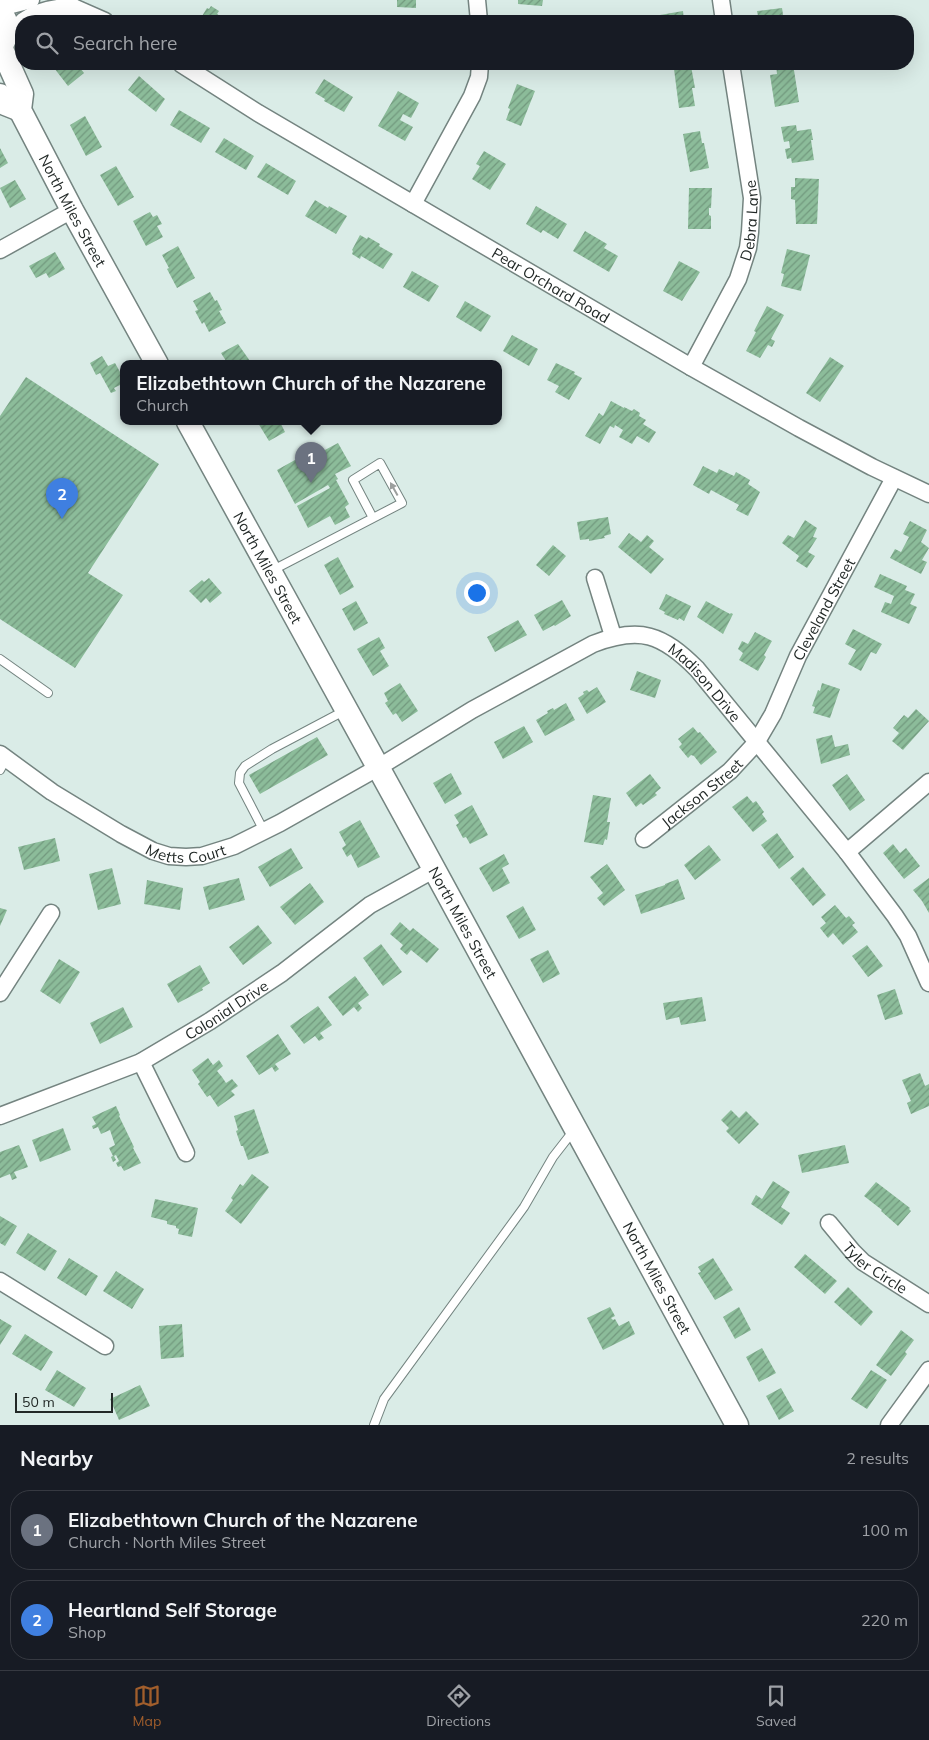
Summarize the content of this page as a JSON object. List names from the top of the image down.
{
  "streets": {
    "main road": ["North Miles Street"],
    "street": [
      "Debra Lane",
      "Pear Orchard Road",
      "Cleveland Street",
      "Madison Drive",
      "Jackson Street",
      "Metts Court",
      "Colonial Drive",
      "Tyler Circle"
    ]
  },
  "crossings": [
    ["North Miles Street", "Madison Drive"],
    ["North Miles Street", "Metts Court"],
    ["North Miles Street", "Colonial Drive"],
    ["Debra Lane", "Pear Orchard Road"],
    ["Pear Orchard Road", "Cleveland Street"],
    ["Cleveland Street", "Madison Drive"],
    ["Cleveland Street", "Jackson Street"],
    ["Madison Drive", "Jackson Street"],
    ["Madison Drive", "Metts Court"]
  ],
  "scale_bar": "50 m",
  "page": {
    "search": "Search here",
    "popup": ["Elizabethtown Church of the Nazarene", "Church"],
    "pins": ["1", "2"],
    "scale": "50 m",
    "heading": ["Nearby", "2 results"],
    "list": [
      {
        "mark": "1",
        "name": "Elizabethtown Church of the Nazarene",
        "note": "Church · North Miles Street",
        "value": "100 m"
      },
      {
        "mark": "2",
        "name": "Heartland Self Storage",
        "note": "Shop",
        "value": "220 m"
      }
    ],
    "nav": ["Map", "Directions", "Saved"]
  }
}
